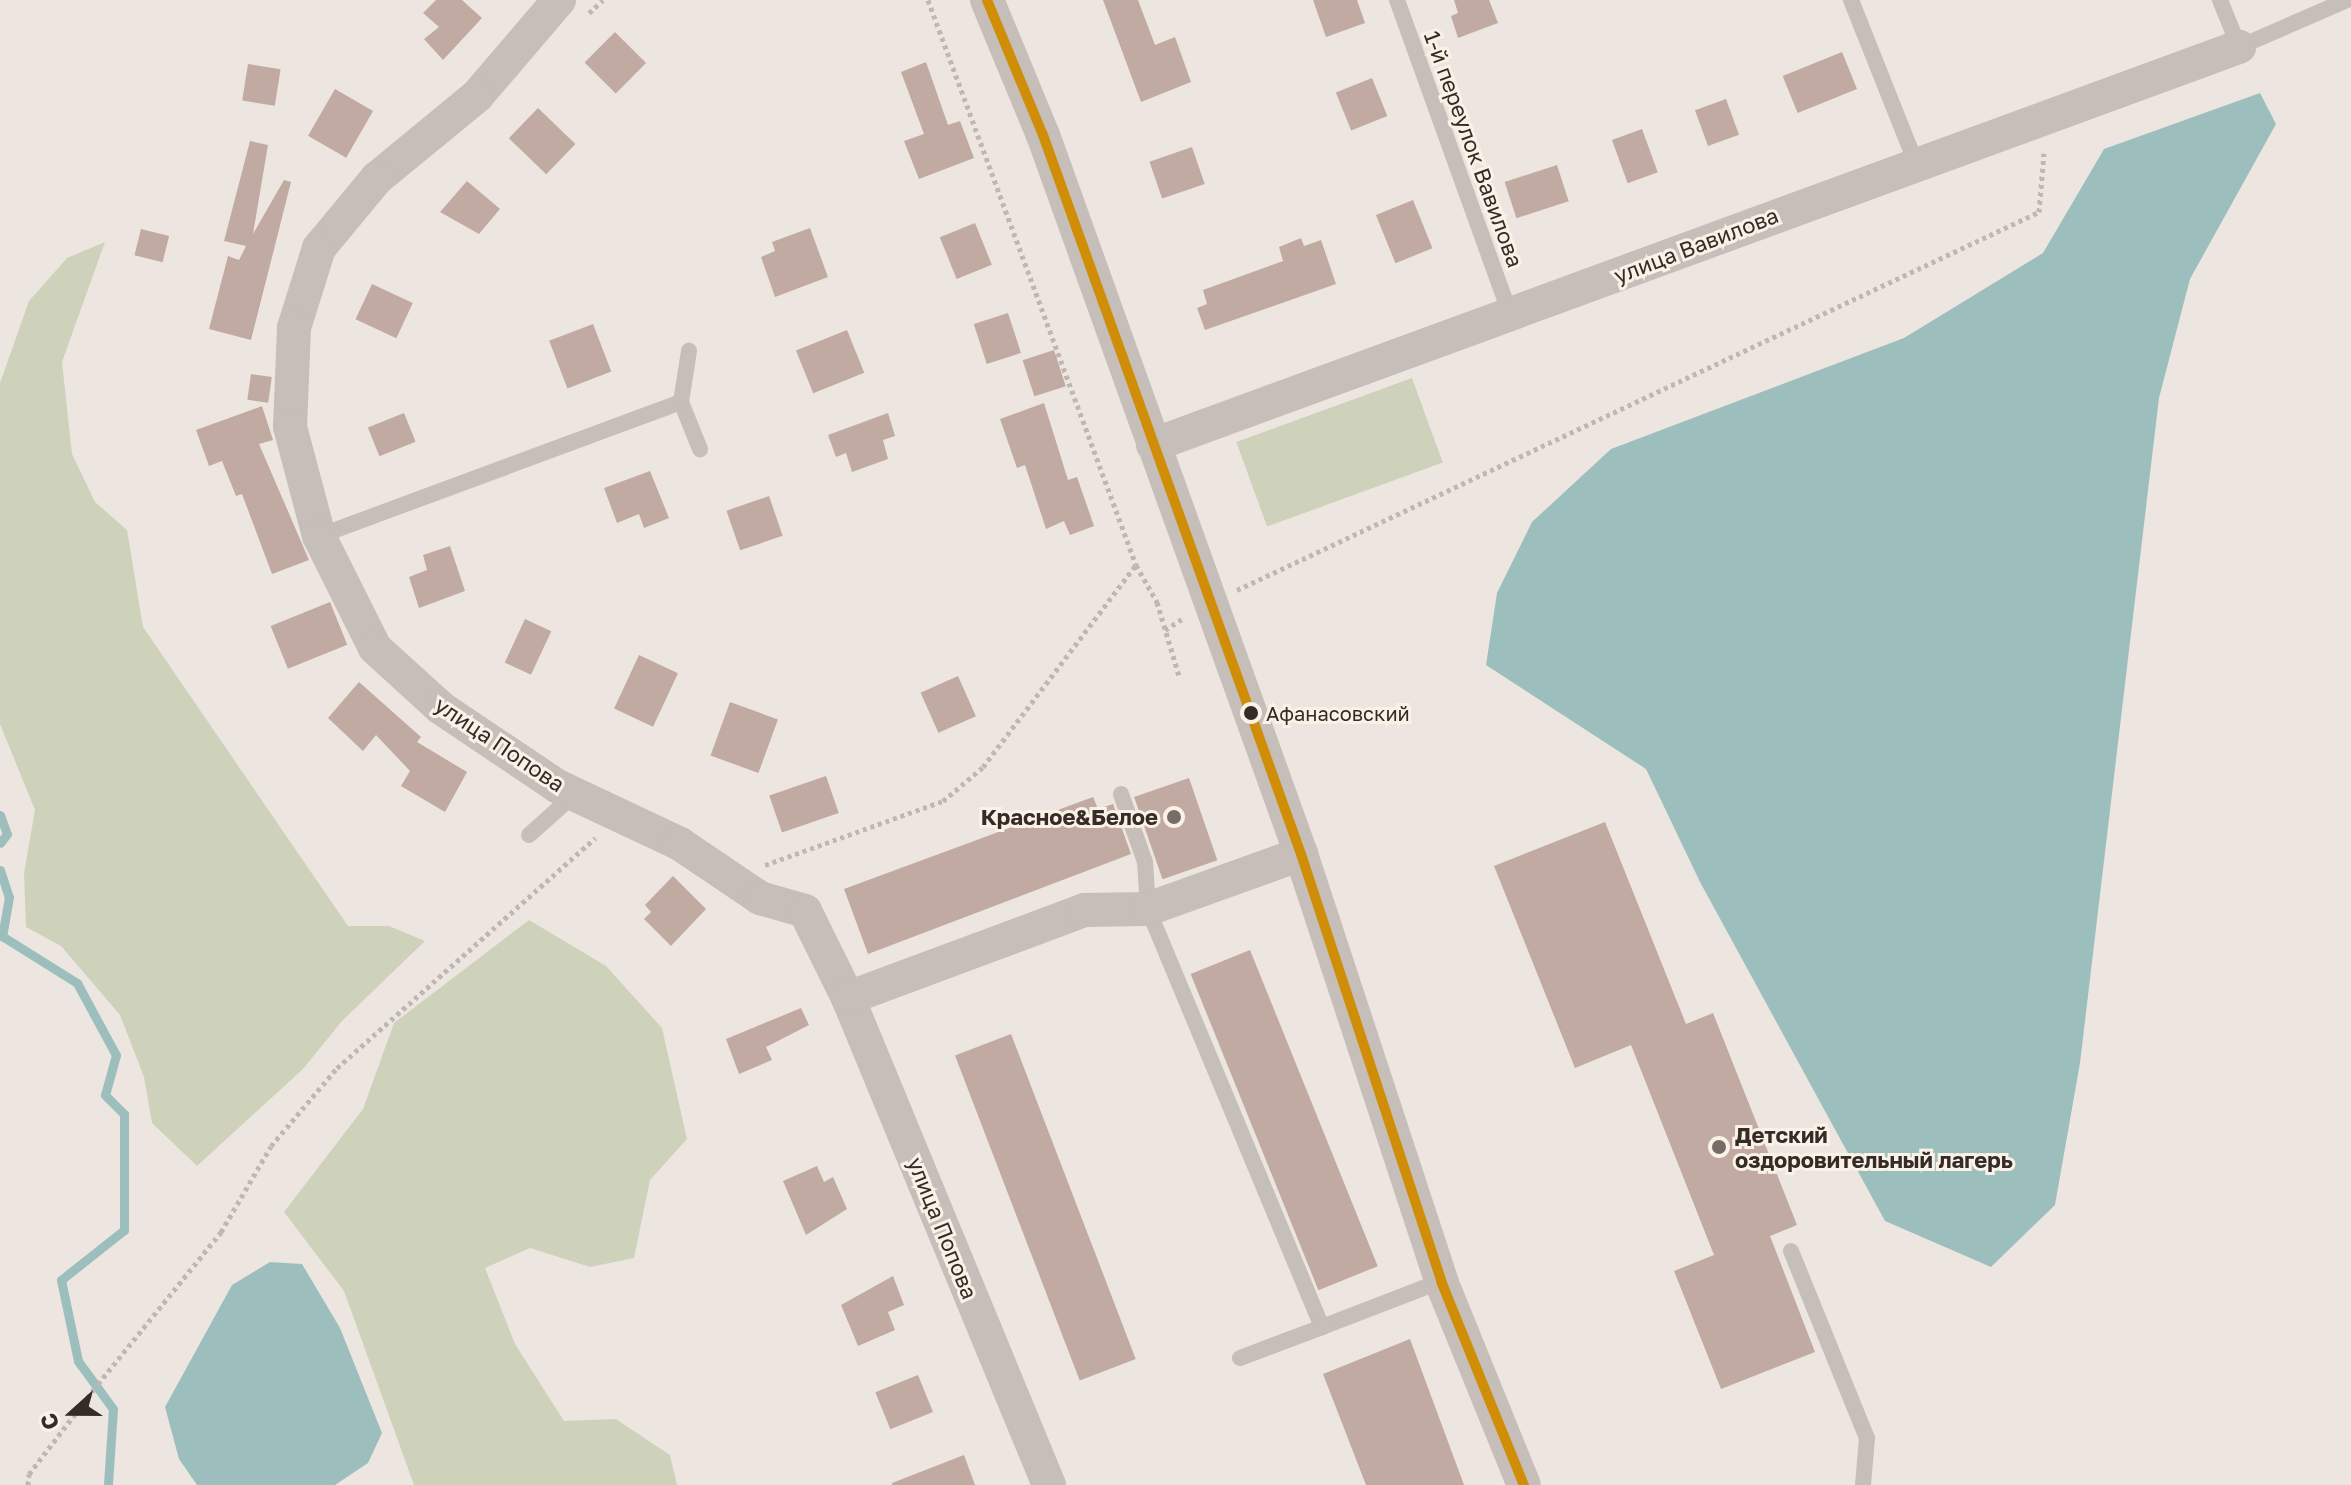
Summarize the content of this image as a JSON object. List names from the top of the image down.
{
  "streets": {
    "street": ["улица Вавилова", "улица Попова"],
    "lane": ["1-й переулок Вавилова"]
  },
  "crossings": [
    ["1-й переулок Вавилова", "улица Вавилова"]
  ],
  "places": ["Афанасовский", "Красное&Белое", "Детский оздоровительный лагерь"],
  "north": "left"
}
